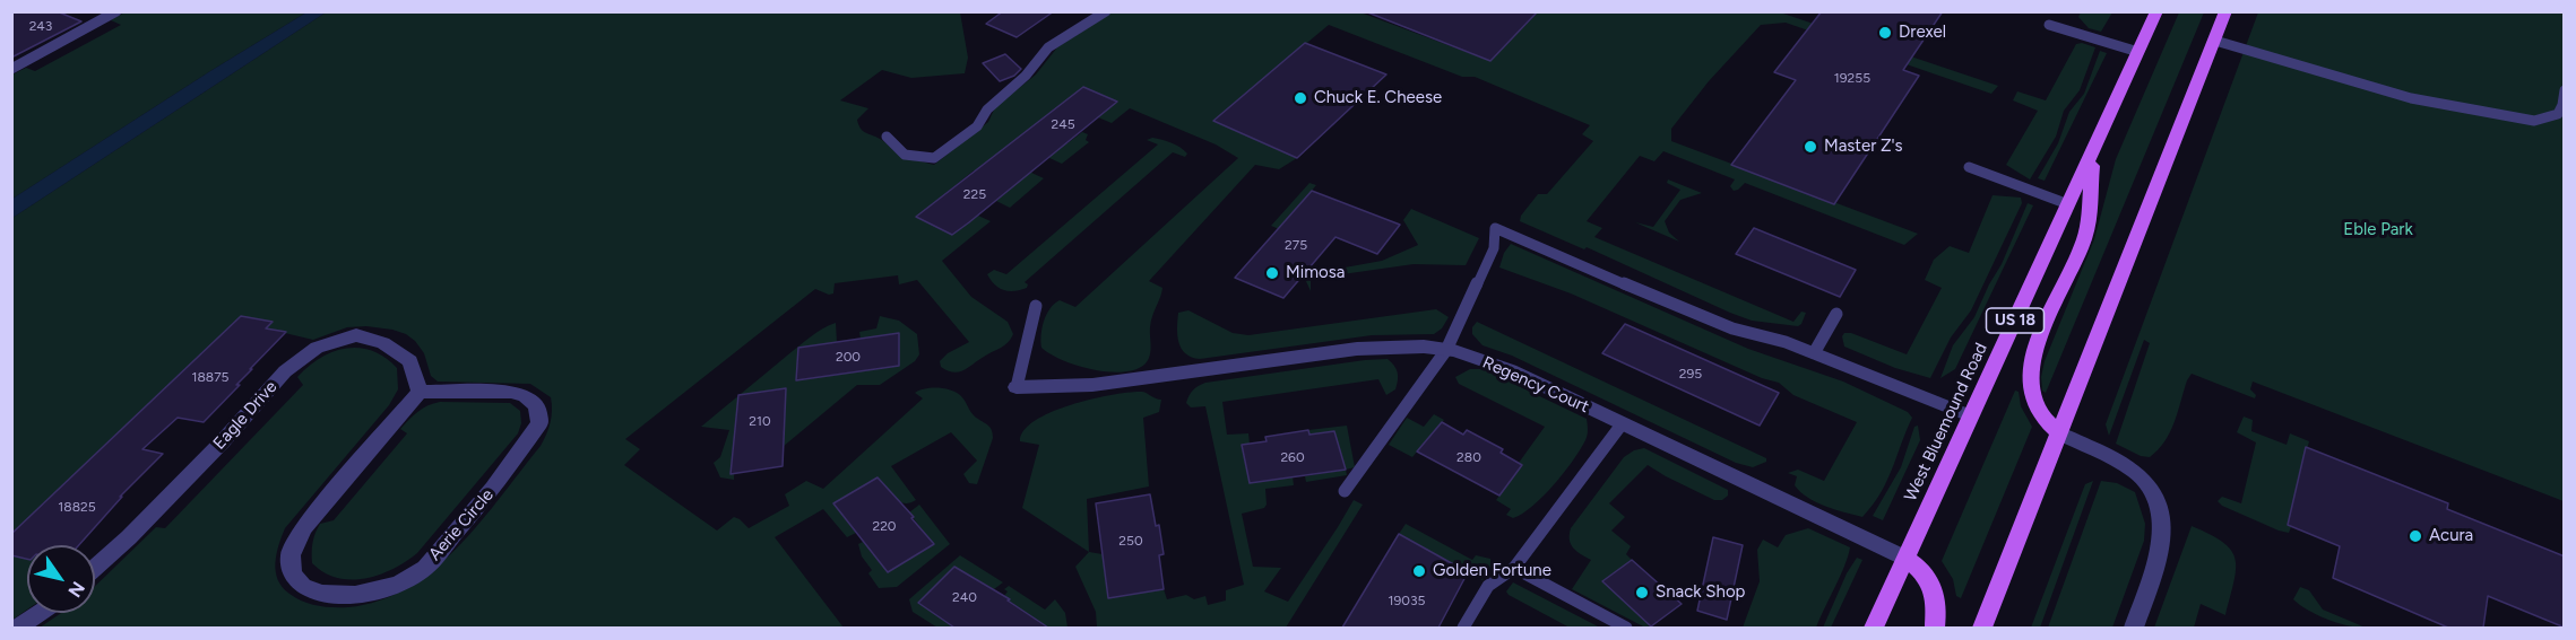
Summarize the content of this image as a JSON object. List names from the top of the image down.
{
  "streets": {
    "main road": ["US 18", "West Bluemound Road"],
    "street": ["Regency Court", "Eagle Drive", "Aerie Circle"]
  },
  "crossings": [
    ["Regency Court", "West Bluemound Road"],
    ["Eagle Drive", "Aerie Circle"]
  ],
  "parks": ["Eble Park"],
  "places": [
    "Drexel",
    "Chuck E. Cheese",
    "Master Z's",
    "Mimosa",
    "Acura",
    "Golden Fortune",
    "Snack Shop"
  ],
  "house_numbers": [
    "243",
    "19255",
    "245",
    "225",
    "275",
    "200",
    "295",
    "18875",
    "210",
    "260",
    "280",
    "18825",
    "220",
    "250",
    "240",
    "19035"
  ],
  "north": "bottom right"
}
